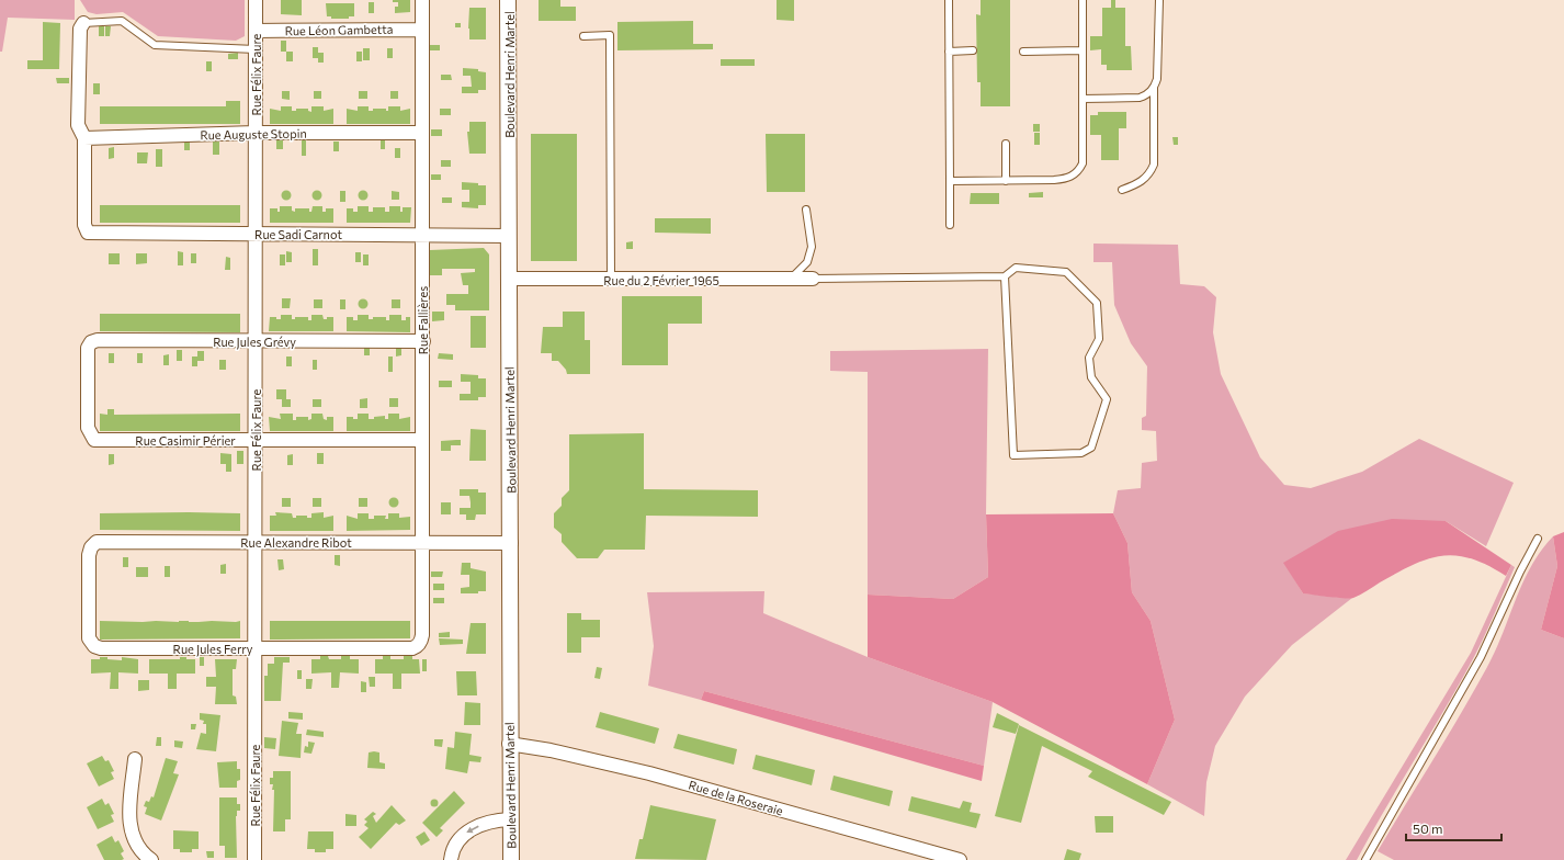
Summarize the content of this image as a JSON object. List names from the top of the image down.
{
  "streets": {
    "street": [
      "Rue Léon Gambetta",
      "Rue Félix Faure",
      "Boulevard Henri Martel",
      "Rue Auguste Stopin",
      "Rue Sadi Carnot",
      "Rue du 2 Février 1965",
      "Rue Fallières",
      "Rue Jules Grévy",
      "Rue Casimir Périer",
      "Rue Alexandre Ribot",
      "Rue Jules Ferry",
      "Rue de la Roseraie"
    ]
  },
  "crossings": [
    ["Rue Léon Gambetta", "Rue Félix Faure"],
    ["Rue Léon Gambetta", "Rue Fallières"],
    ["Rue Félix Faure", "Rue Auguste Stopin"],
    ["Rue Félix Faure", "Rue Sadi Carnot"],
    ["Rue Félix Faure", "Rue Jules Grévy"],
    ["Rue Félix Faure", "Rue Casimir Périer"],
    ["Rue Félix Faure", "Rue Alexandre Ribot"],
    ["Rue Félix Faure", "Rue Jules Ferry"],
    ["Boulevard Henri Martel", "Rue Sadi Carnot"],
    ["Boulevard Henri Martel", "Rue du 2 Février 1965"],
    ["Boulevard Henri Martel", "Rue Alexandre Ribot"],
    ["Boulevard Henri Martel", "Rue de la Roseraie"],
    ["Rue Auguste Stopin", "Rue Sadi Carnot"],
    ["Rue Auguste Stopin", "Rue Fallières"],
    ["Rue Sadi Carnot", "Rue Fallières"],
    ["Rue Fallières", "Rue Jules Grévy"],
    ["Rue Fallières", "Rue Casimir Périer"],
    ["Rue Fallières", "Rue Alexandre Ribot"],
    ["Rue Fallières", "Rue Jules Ferry"],
    ["Rue Jules Grévy", "Rue Casimir Périer"],
    ["Rue Alexandre Ribot", "Rue Jules Ferry"]
  ],
  "scale_bar": "50 m"
}
